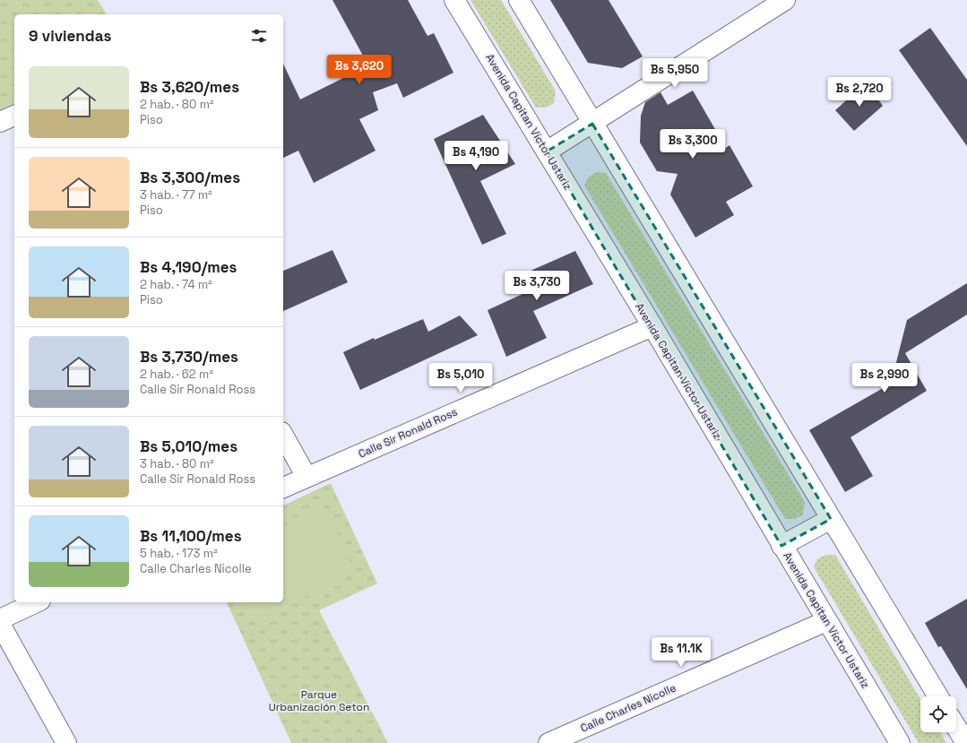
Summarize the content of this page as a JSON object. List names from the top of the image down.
{
  "streets": {
    "main road": ["Avenida Capitan Víctor Ustariz", "Calle Sir Ronald Ross", "Calle Charles Nicolle"]
  },
  "crossings": [
    ["Avenida Capitan Víctor Ustariz", "Calle Sir Ronald Ross"],
    ["Avenida Capitan Víctor Ustariz", "Calle Charles Nicolle"]
  ],
  "parks": ["Parque Urbanización Seton"],
  "page": {
    "heading": "9 viviendas",
    "price": [
      "Bs 3,620",
      "Bs 5,950",
      "Bs 2,720",
      "Bs 3,300",
      "Bs 4,190",
      "Bs 3,730",
      "Bs 5,010",
      "Bs 2,990",
      "Bs 11.1K"
    ],
    "list": [
      {
        "name": "Bs 3,620/mes",
        "note": "2 hab. · 80 m² · Piso"
      },
      {
        "name": "Bs 3,300/mes",
        "note": "3 hab. · 77 m² · Piso"
      },
      {
        "name": "Bs 4,190/mes",
        "note": "2 hab. · 74 m² · Piso"
      },
      {
        "name": "Bs 3,730/mes",
        "note": "2 hab. · 62 m² · Calle Sir Ronald Ross"
      },
      {
        "name": "Bs 5,010/mes",
        "note": "3 hab. · 80 m² · Calle Sir Ronald Ross"
      },
      {
        "name": "Bs 11,100/mes",
        "note": "5 hab. · 173 m² · Calle Charles Nicolle"
      }
    ]
  }
}
